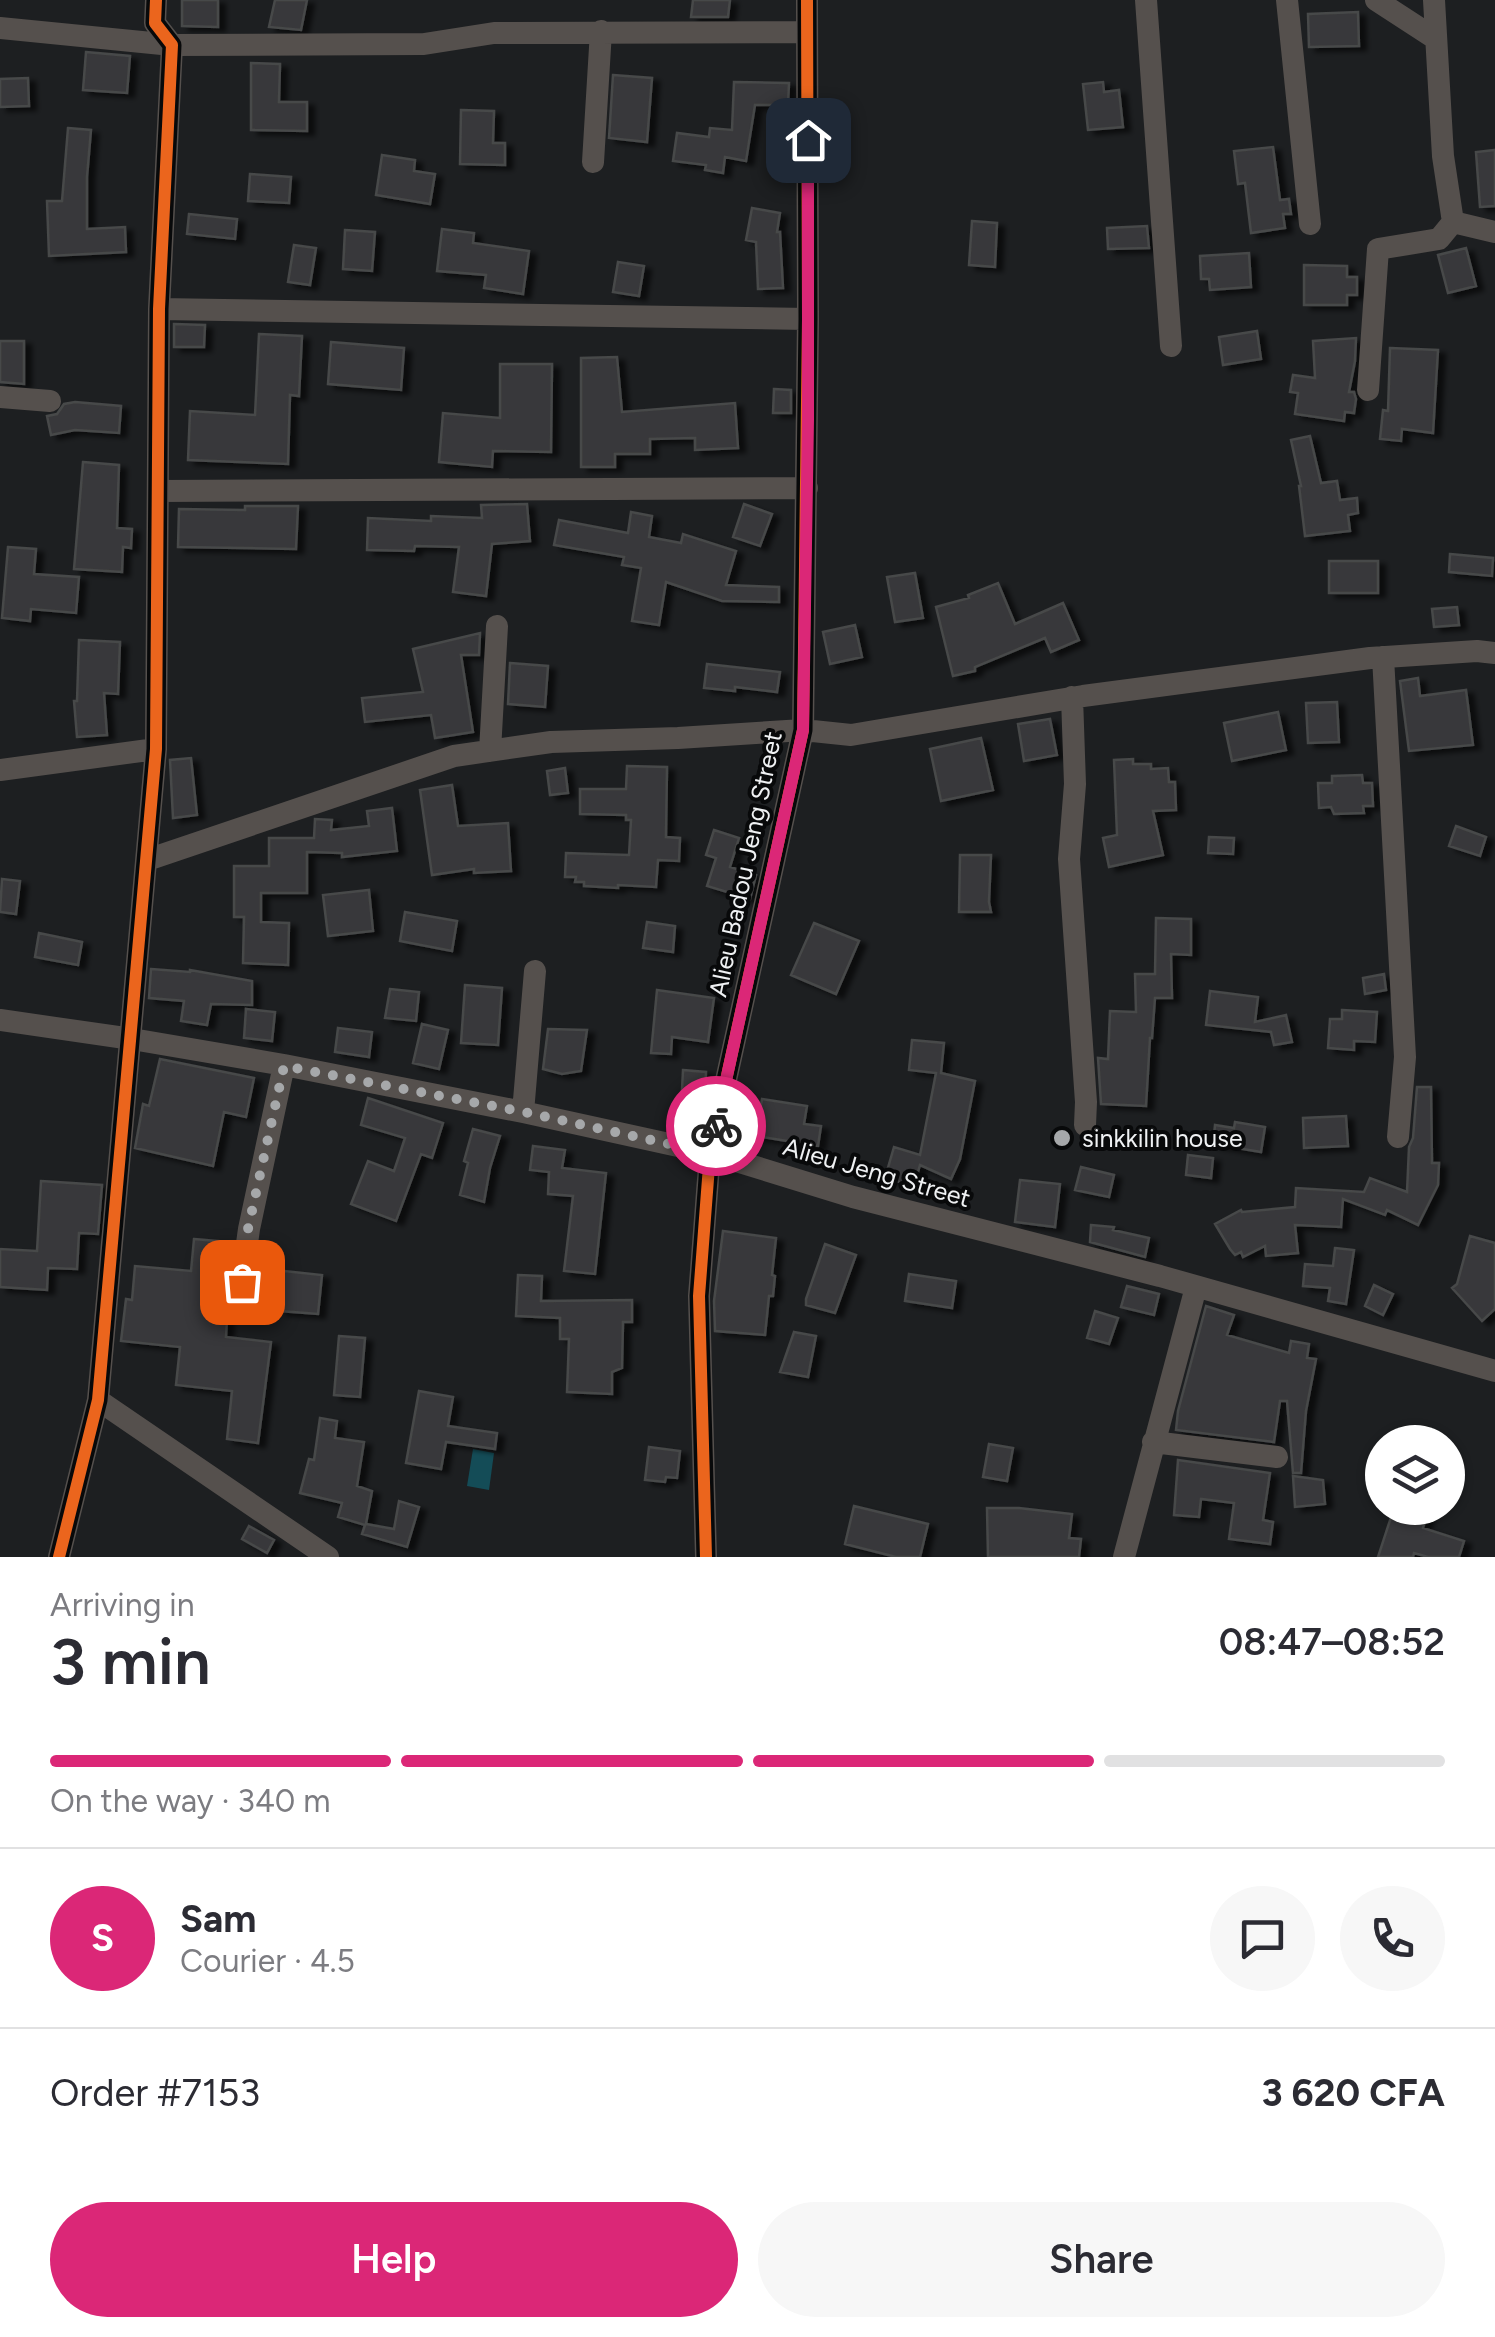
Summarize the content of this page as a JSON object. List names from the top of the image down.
{
  "streets": {
    "street": ["Alieu Badou Jeng Street", "Alieu Jeng Street"]
  },
  "crossings": [
    ["Alieu Badou Jeng Street", "Alieu Jeng Street"]
  ],
  "places": ["sinkkilin house"],
  "page": {
    "heading": ["3 min", "Arriving in", "08:47–08:52"],
    "panel": [
      "Sam",
      "Courier · 4.5",
      "Order #7153",
      "3 620 CFA"
    ],
    "bar": "On the way · 340 m",
    "round": "S",
    "buttons": ["Help", "Share"]
  }
}
